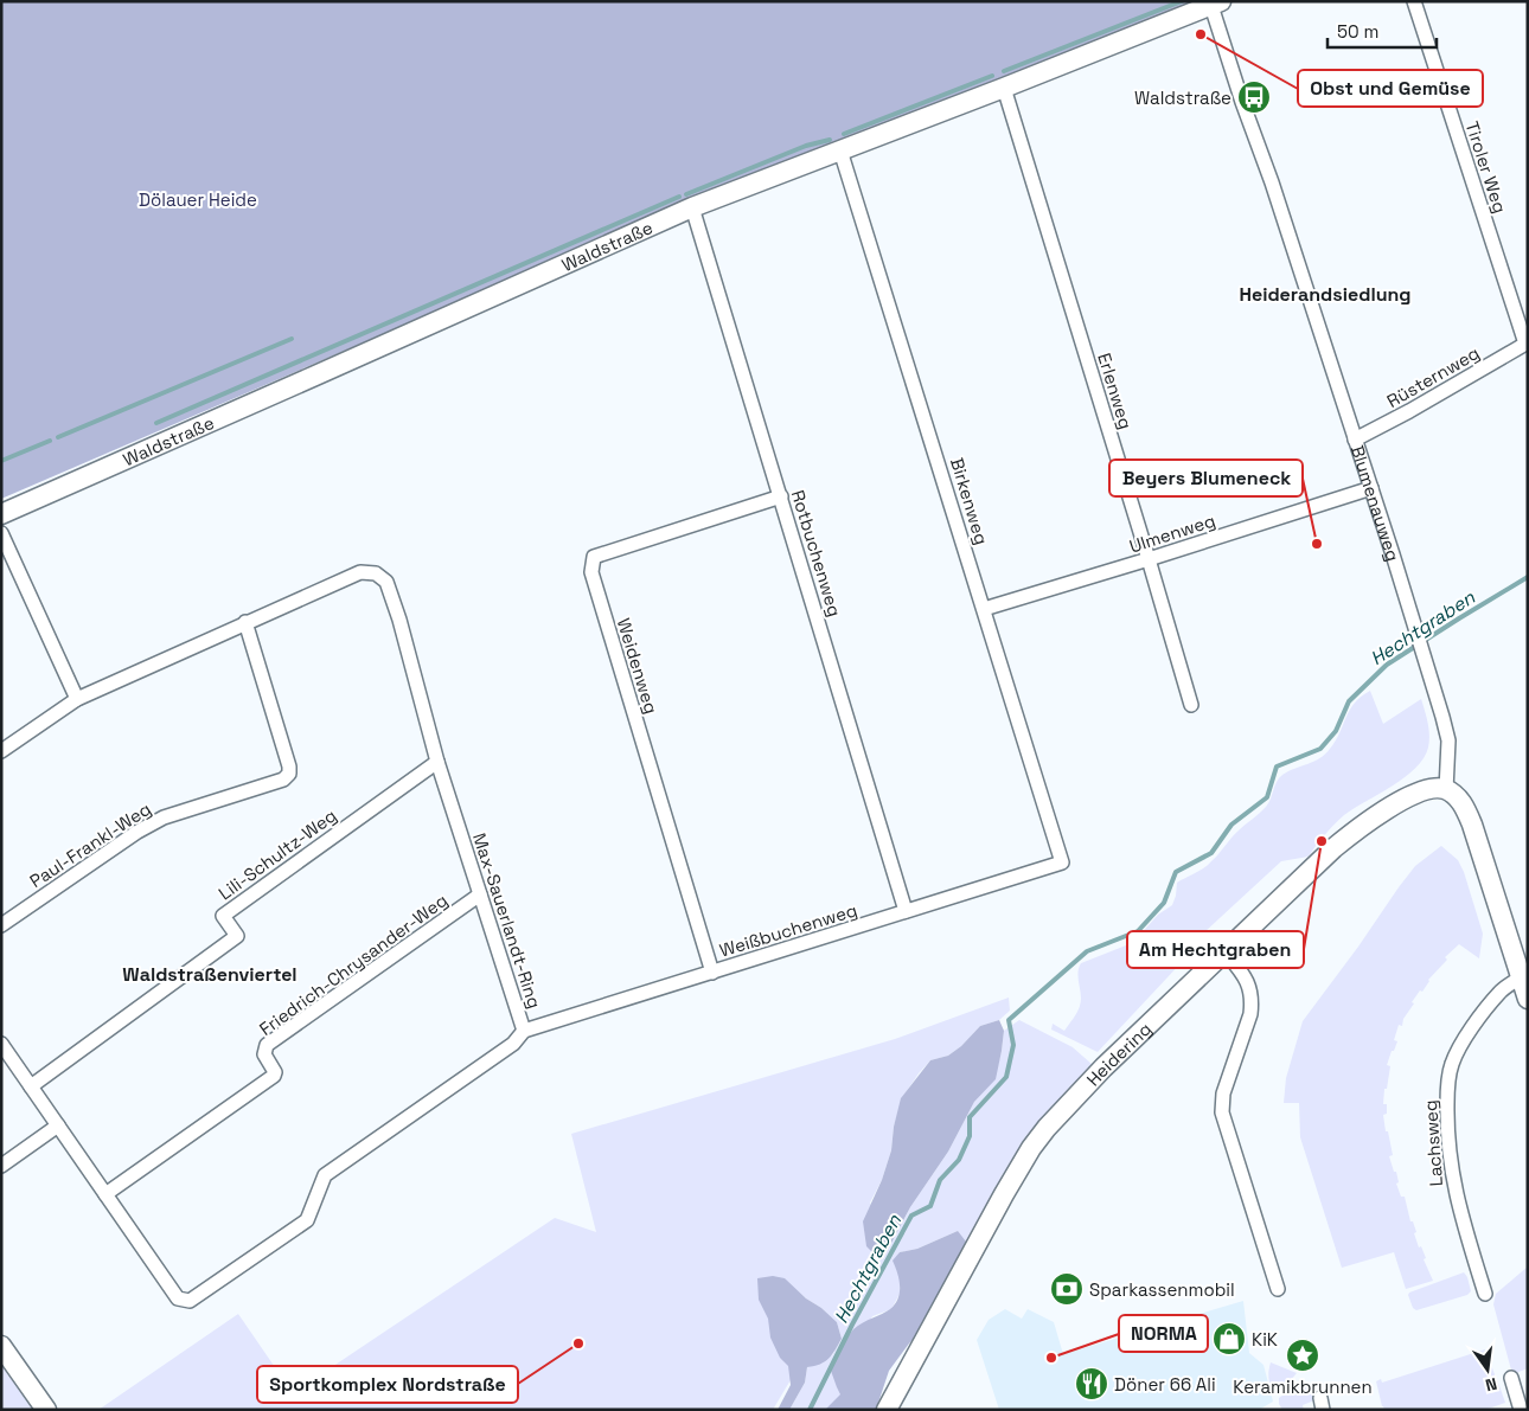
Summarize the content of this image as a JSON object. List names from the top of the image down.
{
  "streets": {
    "main road": ["Waldstraße", "Heidering"],
    "street": [
      "Tiroler Weg",
      "Rüsternweg",
      "Erlenweg",
      "Birkenweg",
      "Blumenauweg",
      "Ulmenweg",
      "Rotbuchenweg",
      "Weidenweg",
      "Paul-Frankl-Weg",
      "Lili-Schultz-Weg",
      "Max-Sauerlandt-Ring",
      "Weißbuchenweg",
      "Friedrich-Chrysander-Weg",
      "Lachsweg"
    ]
  },
  "crossings": [
    ["Tiroler Weg", "Rüsternweg"],
    ["Waldstraße", "Erlenweg"],
    ["Waldstraße", "Birkenweg"],
    ["Waldstraße", "Blumenauweg"],
    ["Waldstraße", "Rotbuchenweg"],
    ["Rüsternweg", "Blumenauweg"],
    ["Erlenweg", "Ulmenweg"],
    ["Birkenweg", "Ulmenweg"],
    ["Birkenweg", "Weißbuchenweg"],
    ["Blumenauweg", "Ulmenweg"],
    ["Blumenauweg", "Heidering"],
    ["Rotbuchenweg", "Weidenweg"],
    ["Rotbuchenweg", "Weißbuchenweg"],
    ["Weidenweg", "Weißbuchenweg"],
    ["Paul-Frankl-Weg", "Max-Sauerlandt-Ring"],
    ["Lili-Schultz-Weg", "Max-Sauerlandt-Ring"],
    ["Max-Sauerlandt-Ring", "Weißbuchenweg"],
    ["Max-Sauerlandt-Ring", "Friedrich-Chrysander-Weg"]
  ],
  "districts": ["Heiderandsiedlung", "Waldstraßenviertel"],
  "water": ["Hechtgraben"],
  "parks": ["Dölauer Heide"],
  "places": {
    "other": [
      "Obst und Gemüse",
      "Beyers Blumeneck",
      "Am Hechtgraben",
      "Sportkomplex Nordstraße",
      "NORMA"
    ],
    "bus stop": ["Waldstraße"],
    "bank": ["Sparkassenmobil"],
    "shop": ["KiK"],
    "place": ["Keramikbrunnen"],
    "restaurant": ["Döner 66 Ali"]
  },
  "scale_bar": "50 m",
  "north": "bottom"
}
